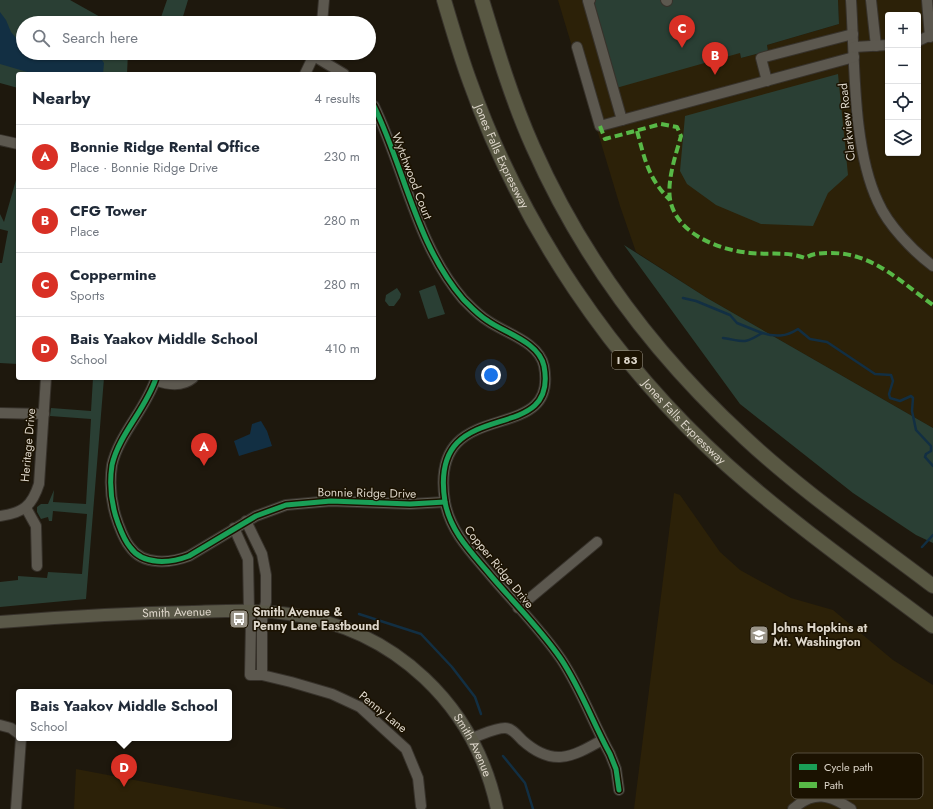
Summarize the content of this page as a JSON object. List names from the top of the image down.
{
  "streets": {
    "highway": ["Jones Falls Expressway", "I 83"],
    "main road": ["Smith Avenue"],
    "street": [
      "Clarkview Road",
      "Wytchwood Court",
      "Heritage Drive",
      "Bonnie Ridge Drive",
      "Copper Ridge Drive",
      "Penny Lane"
    ]
  },
  "crossings": [
    ["Wytchwood Court", "Copper Ridge Drive"],
    ["Bonnie Ridge Drive", "Copper Ridge Drive"],
    ["Smith Avenue", "Penny Lane"]
  ],
  "places": {
    "bus stop": ["Smith Avenue & Penny Lane Eastbound"],
    "school or university": ["Johns Hopkins at Mt. Washington"]
  },
  "legend": ["Cycle path", "Path"],
  "page": {
    "map_buttons": ["+", "−"],
    "pins": [
      "C",
      "B",
      "A",
      "D"
    ],
    "search": "Search here",
    "heading": ["Nearby", "4 results"],
    "list": [
      {
        "mark": "A",
        "name": "Bonnie Ridge Rental Office",
        "note": "Place · Bonnie Ridge Drive",
        "value": "230 m"
      },
      {
        "mark": "B",
        "name": "CFG Tower",
        "note": "Place",
        "value": "280 m"
      },
      {
        "mark": "C",
        "name": "Coppermine",
        "note": "Sports",
        "value": "280 m"
      },
      {
        "mark": "D",
        "name": "Bais Yaakov Middle School",
        "note": "School",
        "value": "410 m"
      }
    ],
    "popup": ["Bais Yaakov Middle School", "School"]
  }
}
